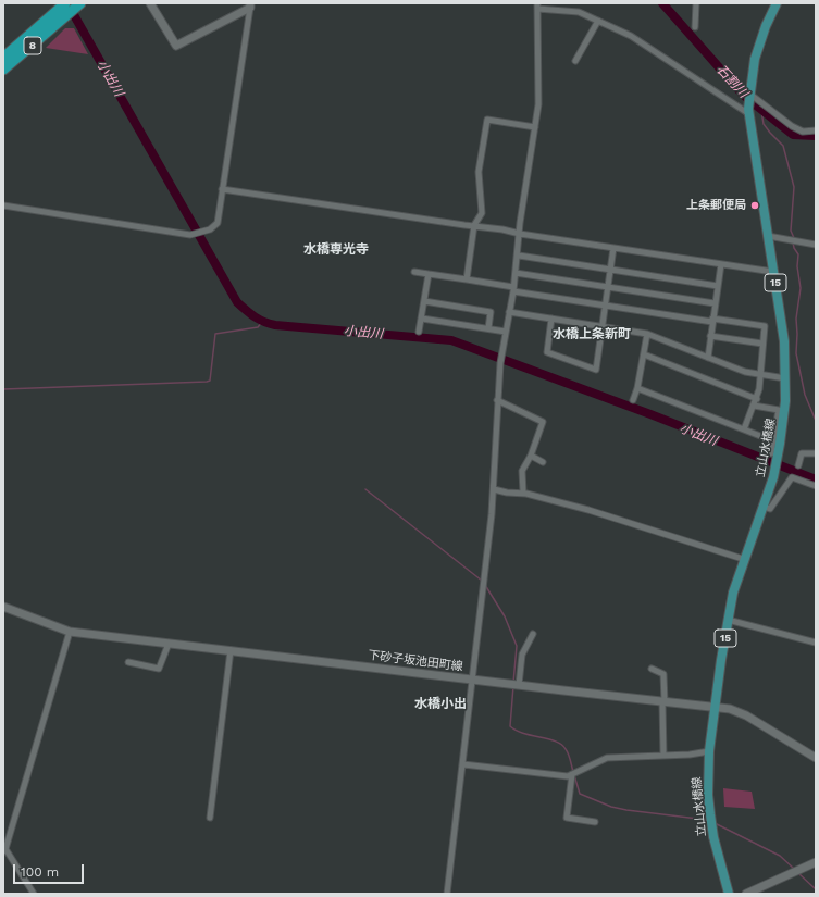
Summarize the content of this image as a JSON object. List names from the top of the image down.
{
  "streets": {
    "highway": ["8"],
    "main road": ["15", "立山水橋線", "下砂子坂池田町線"]
  },
  "crossings": [
    ["立山水橋線", "下砂子坂池田町線"]
  ],
  "districts": ["水橋専光寺", "水橋上条新町", "水橋小出"],
  "water": ["小出川", "石割川"],
  "places": ["上条郵便局"],
  "scale_bar": "100 m"
}
